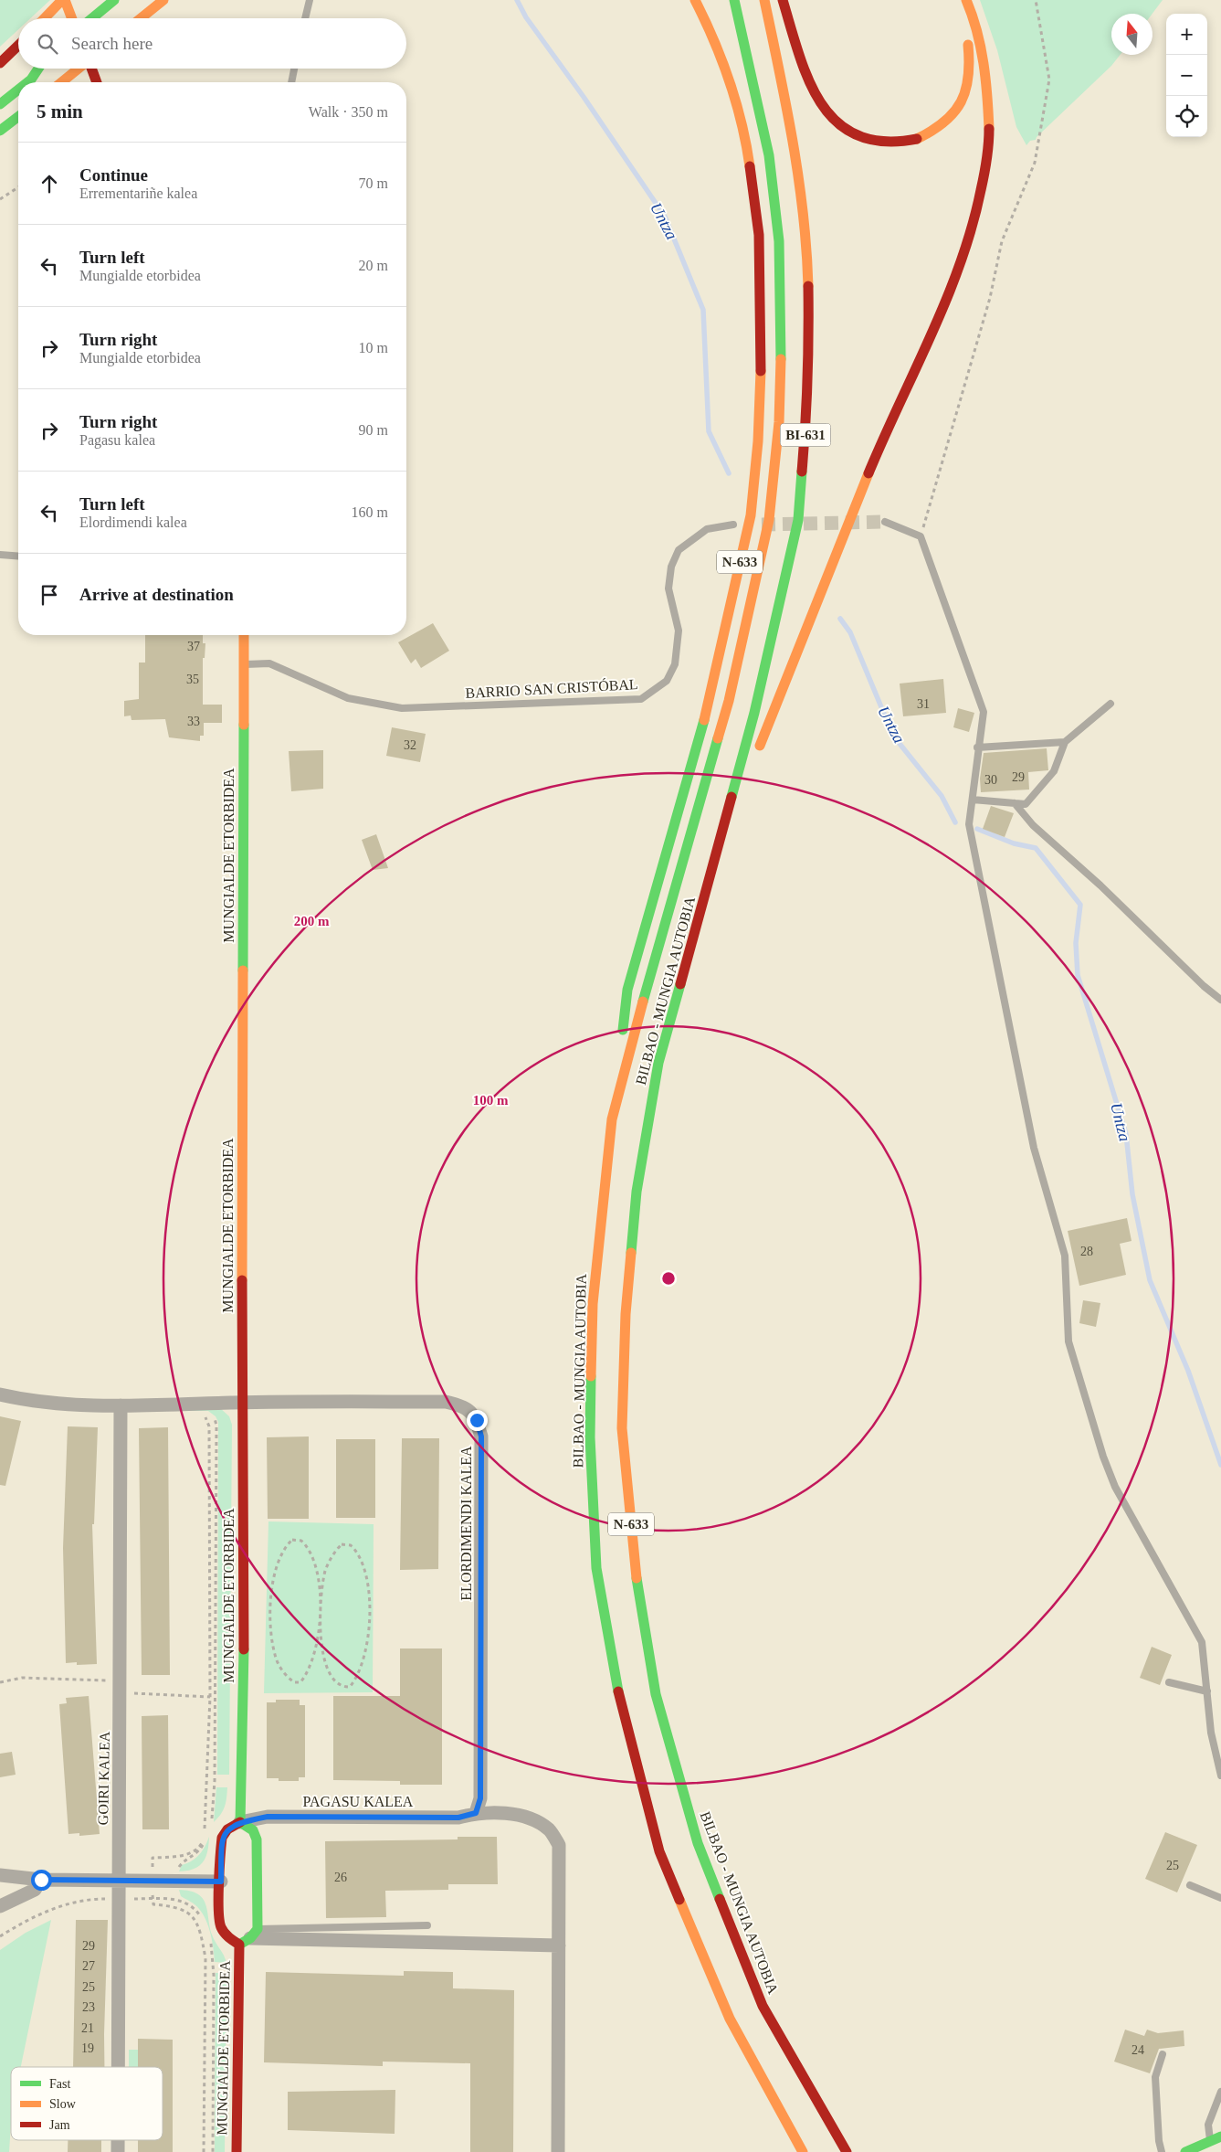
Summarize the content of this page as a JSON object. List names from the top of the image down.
{
  "streets": {
    "main road": [
      "BI-631",
      "N-633",
      "MUNGIALDE ETORBIDEA",
      "BILBAO - MUNGIA AUTOBIA"
    ],
    "street": ["ELORDIMENDI KALEA", "GOIRI KALEA", "PAGASU KALEA"],
    "lane": ["BARRIO SAN CRISTÓBAL"]
  },
  "crossings": [
    ["N-633", "BILBAO - MUNGIA AUTOBIA"],
    ["BARRIO SAN CRISTÓBAL", "MUNGIALDE ETORBIDEA"],
    ["MUNGIALDE ETORBIDEA", "ELORDIMENDI KALEA"],
    ["MUNGIALDE ETORBIDEA", "PAGASU KALEA"],
    ["ELORDIMENDI KALEA", "GOIRI KALEA"],
    ["ELORDIMENDI KALEA", "PAGASU KALEA"]
  ],
  "water": ["Untza"],
  "house_numbers": [
    "37",
    "35",
    "31",
    "33",
    "32",
    "29",
    "30",
    "28",
    "25",
    "26",
    "29",
    "27",
    "25",
    "23",
    "21",
    "19",
    "24"
  ],
  "legend": ["Fast", "Slow", "Jam"],
  "north": "top",
  "page": {
    "map_buttons": ["+", "−"],
    "search": "Search here",
    "heading": ["5 min", "Walk · 350 m"],
    "list": [
      ["Continue", "Errementariñe kalea", "70 m"],
      ["Turn left", "Mungialde etorbidea", "20 m"],
      ["Turn right", "Mungialde etorbidea", "10 m"],
      ["Turn right", "Pagasu kalea", "90 m"],
      ["Turn left", "Elordimendi kalea", "160 m"],
      "Arrive at destination"
    ]
  },
  "rings": ["200 m", "100 m"]
}
